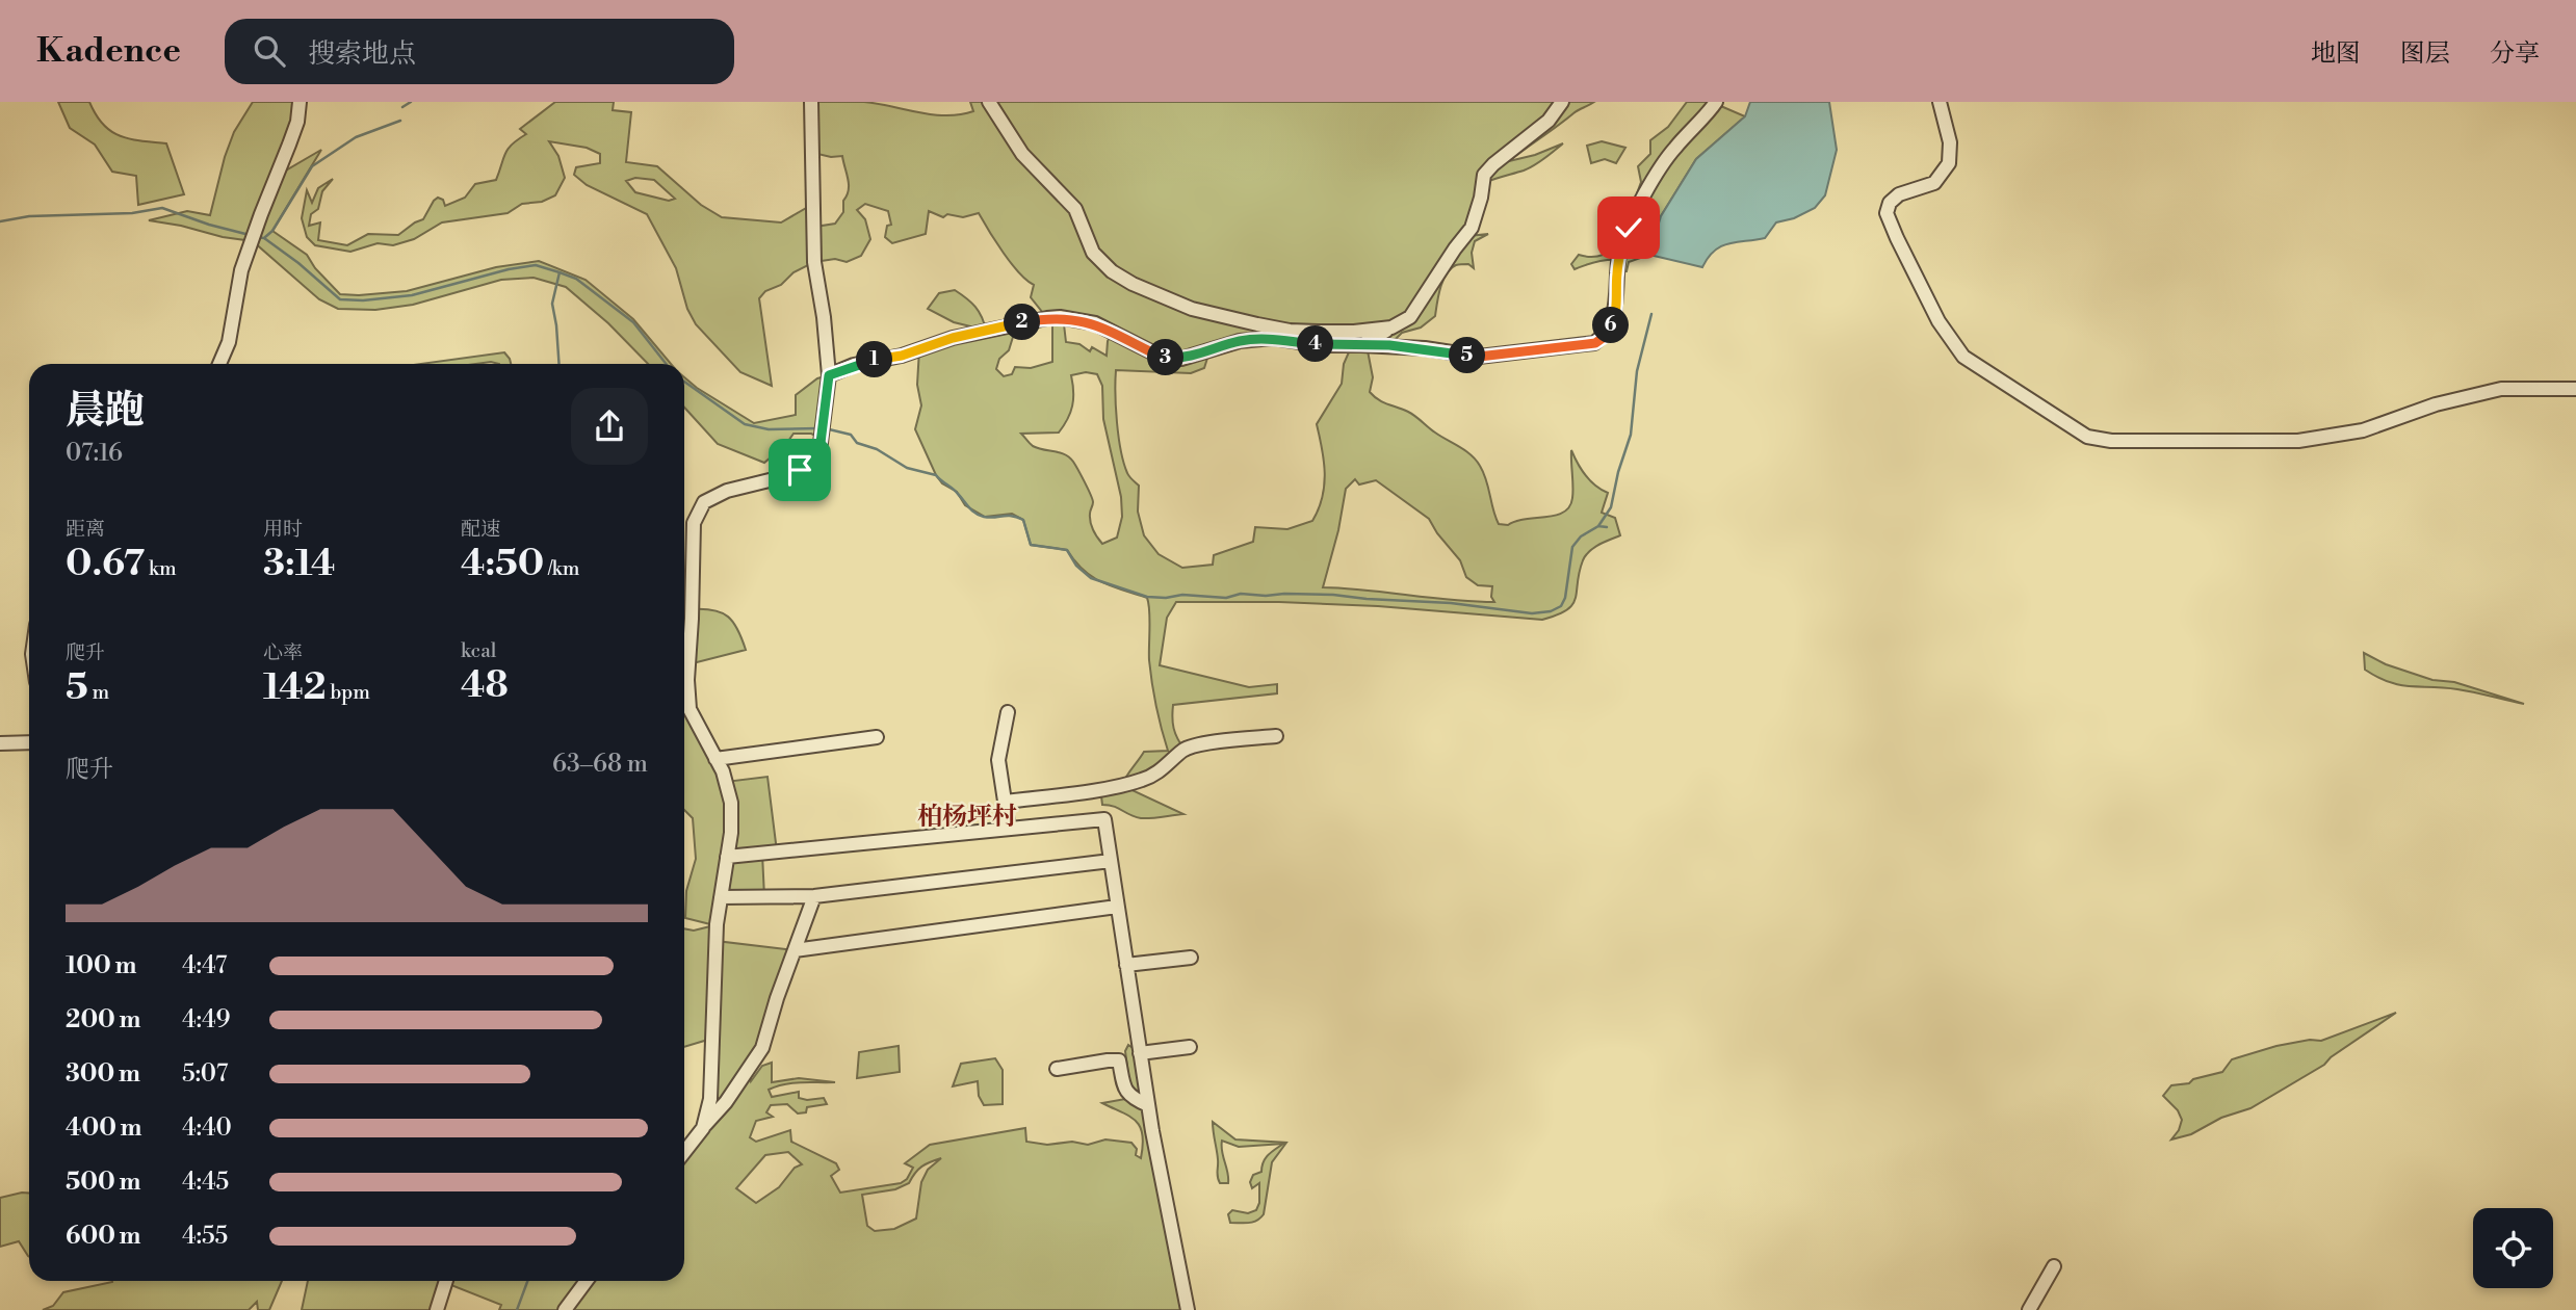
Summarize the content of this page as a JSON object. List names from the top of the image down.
{
  "districts": ["柏杨坪村"],
  "page": {
    "header": "Kadence",
    "search": "搜索地点",
    "nav": ["地图", "图层", "分享"],
    "pins": [
      "2",
      "6",
      "4",
      "5",
      "3",
      "1"
    ],
    "heading": ["晨跑", "07:16"],
    "stats": [
      ["距离", "0.67 km"],
      ["用时", "3:14"],
      ["配速", "4:50 /km"],
      ["爬升", "5 m"],
      ["心率", "142 bpm"],
      ["kcal", "48"]
    ],
    "chart": ["爬升", "63–68 m"],
    "list": [
      {
        "name": "100 m",
        "note": "4:47"
      },
      {
        "name": "200 m",
        "note": "4:49"
      },
      {
        "name": "300 m",
        "note": "5:07"
      },
      {
        "name": "400 m",
        "note": "4:40"
      },
      {
        "name": "500 m",
        "note": "4:45"
      },
      {
        "name": "600 m",
        "note": "4:55"
      }
    ]
  }
}
